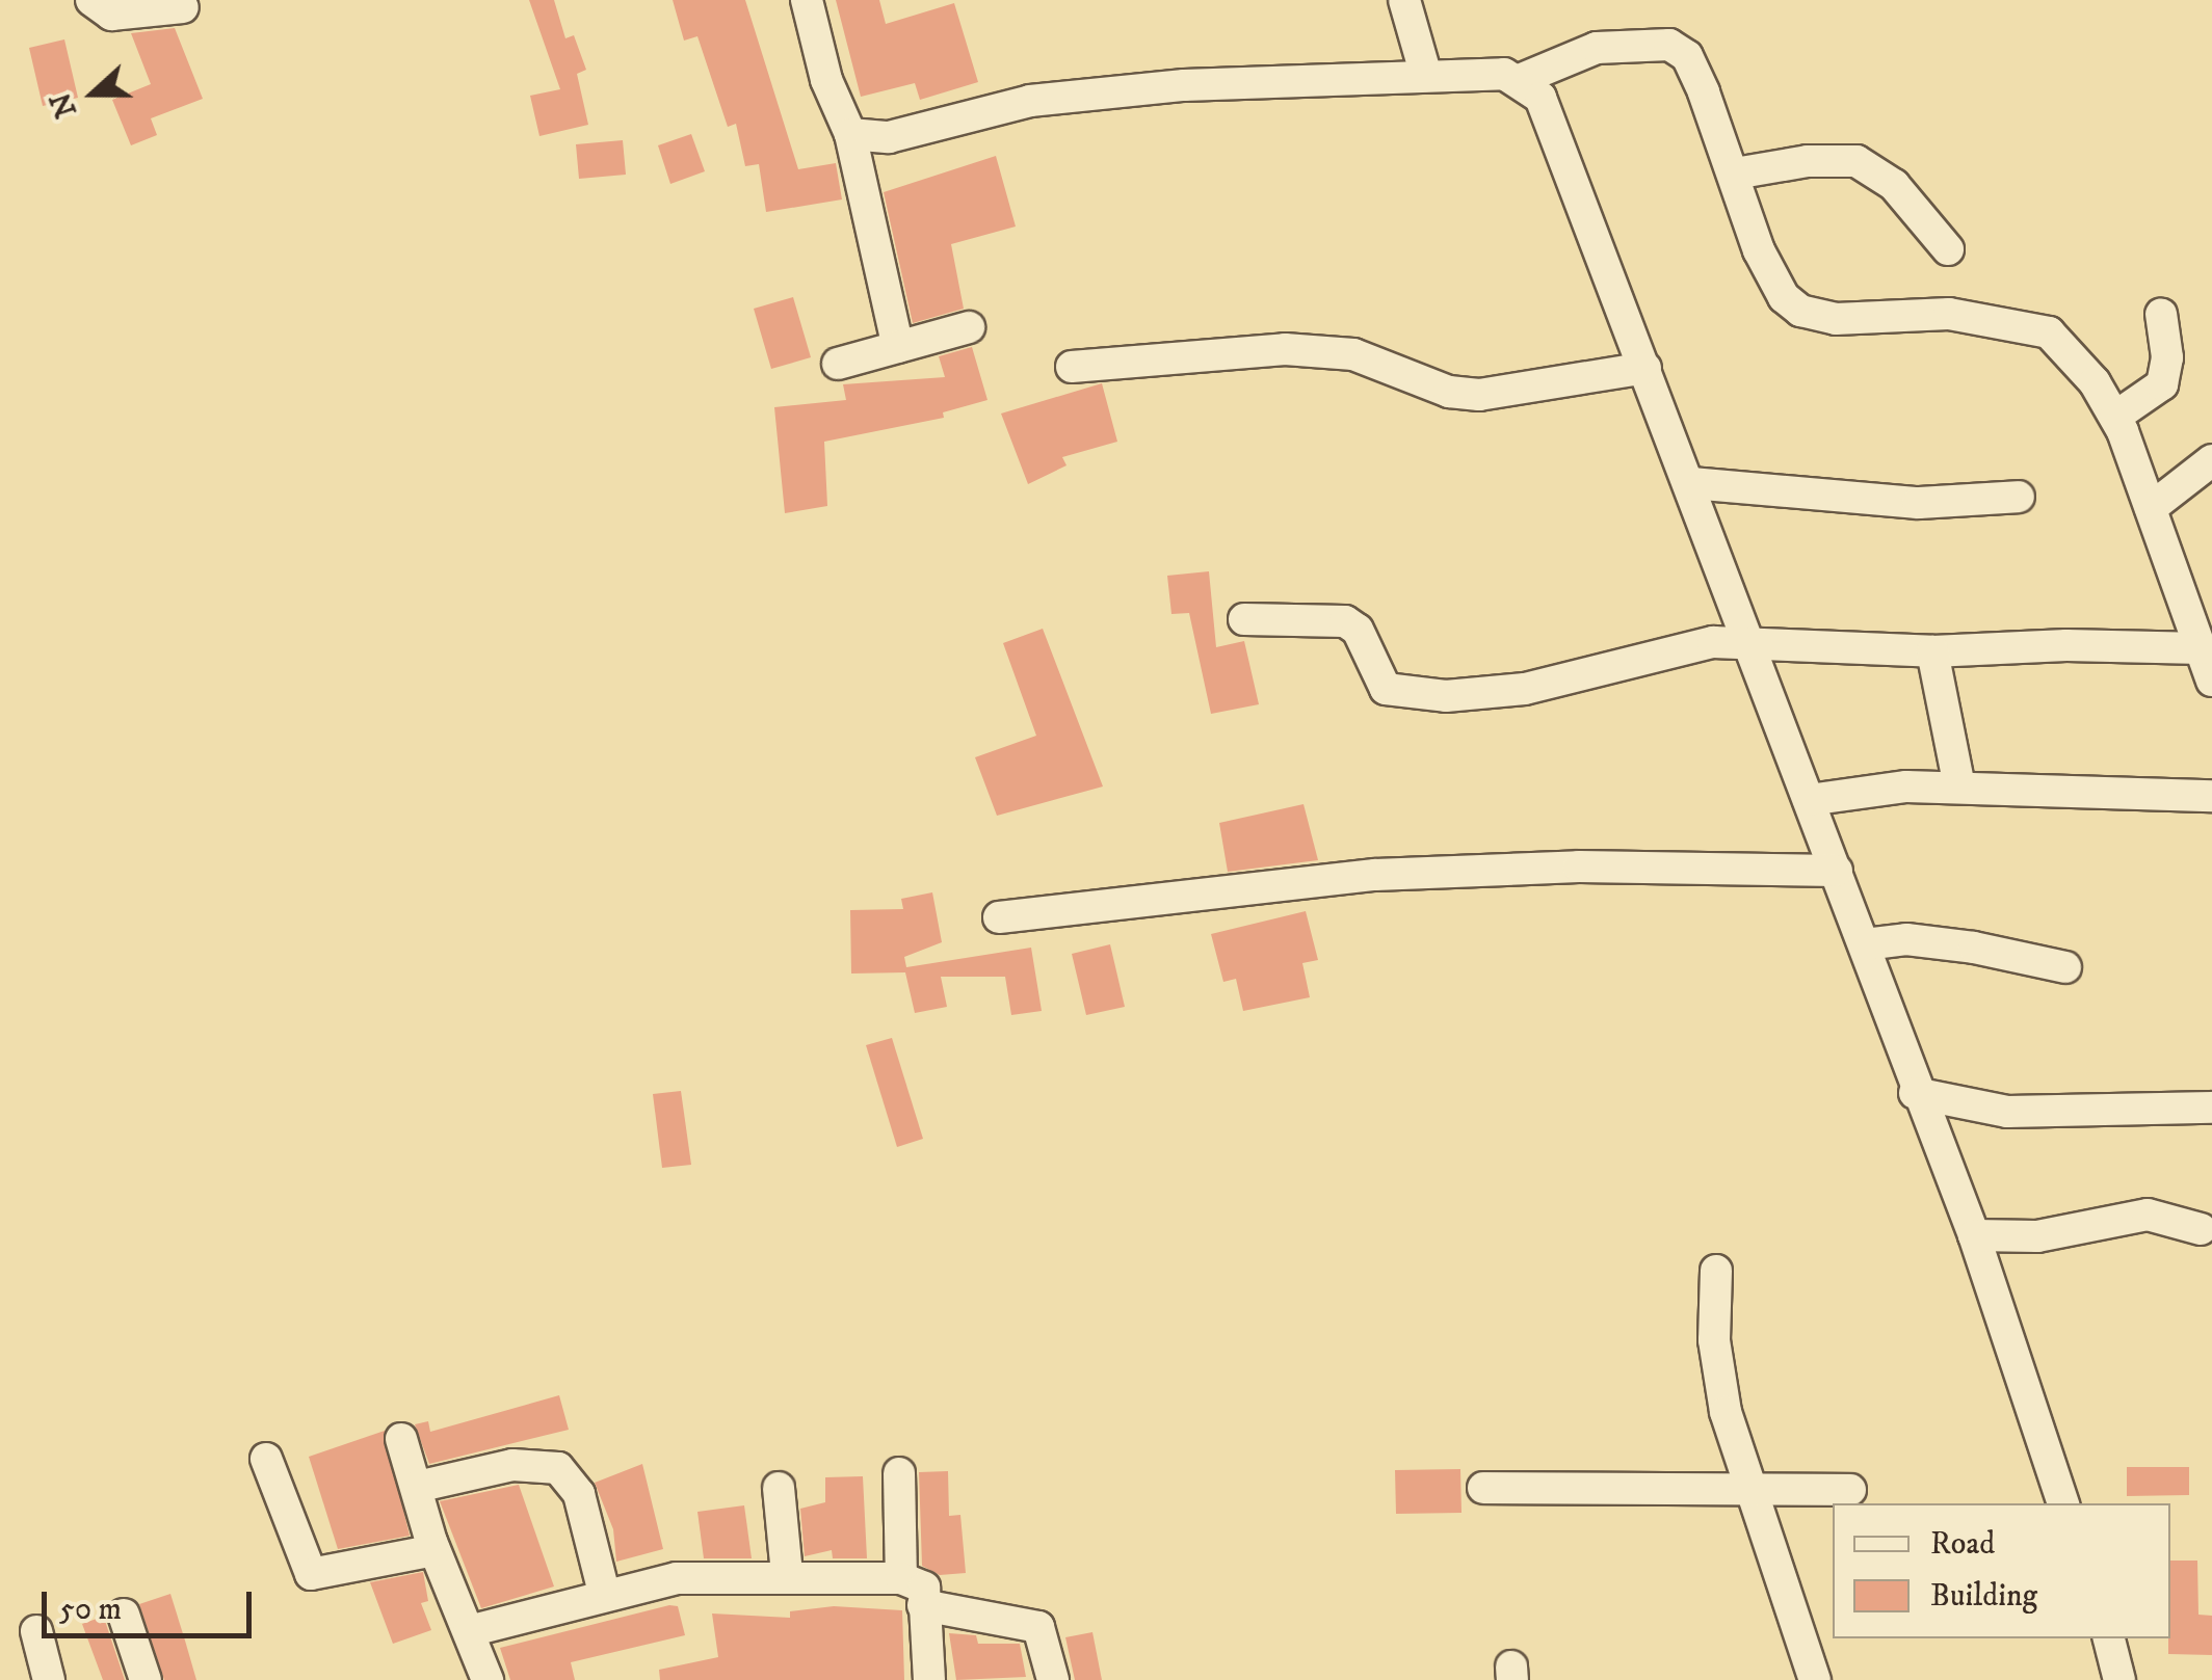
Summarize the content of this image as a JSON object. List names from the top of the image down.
{
  "legend": ["Road", "Building"],
  "scale_bar": "50 m",
  "north": "left"
}
